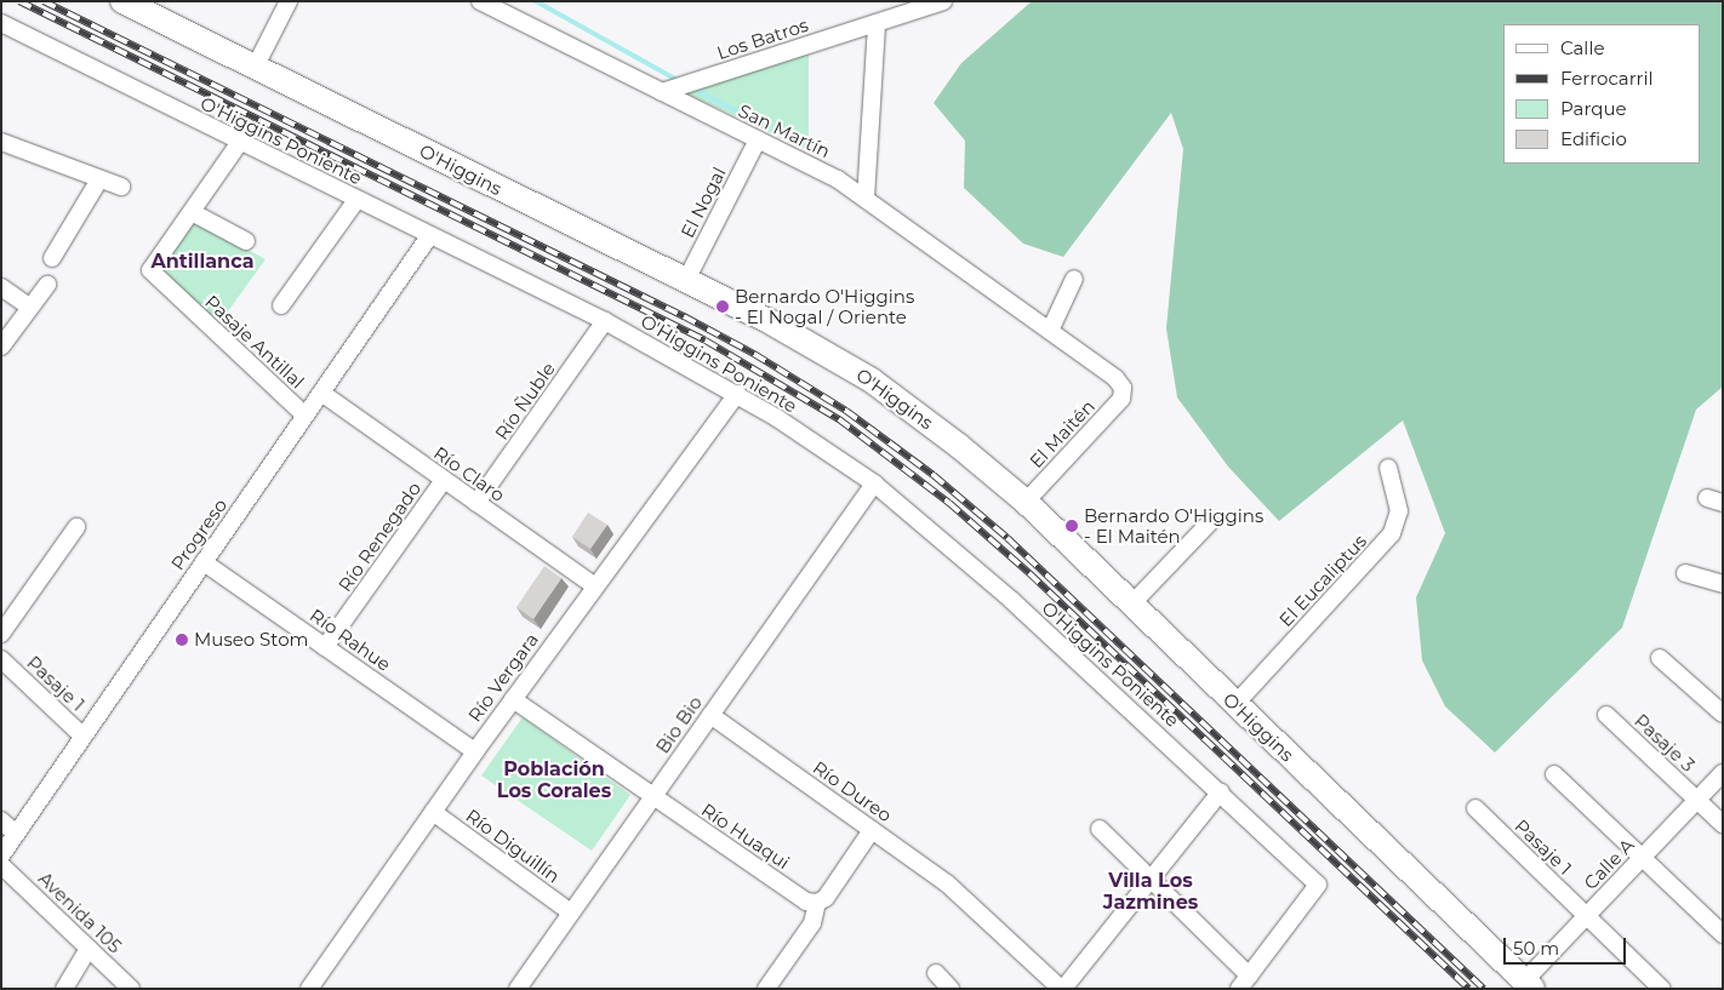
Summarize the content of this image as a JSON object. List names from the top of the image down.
{
  "streets": {
    "street": [
      "Los Batros",
      "San Martín",
      "O'Higgins Poniente",
      "O'Higgins",
      "El Nogal",
      "Pasaje Antillal",
      "Río Ñuble",
      "El Maitén",
      "Río Claro",
      "Progreso",
      "Río Renegado",
      "El Eucaliptus",
      "Río Rahue",
      "Río Vergara",
      "Pasaje 1",
      "Bio Bio",
      "Pasaje 3",
      "Río Dureo",
      "Río Huaqui",
      "Río Diguillín",
      "Calle A",
      "Avenida 105"
    ]
  },
  "crossings": [
    ["Los Batros", "San Martín"],
    ["San Martín", "El Nogal"],
    ["San Martín", "El Maitén"],
    ["O'Higgins Poniente", "Río Ñuble"],
    ["O'Higgins Poniente", "Progreso"],
    ["O'Higgins Poniente", "Río Vergara"],
    ["O'Higgins Poniente", "Bio Bio"],
    ["O'Higgins", "El Nogal"],
    ["O'Higgins", "El Maitén"],
    ["O'Higgins", "El Eucaliptus"],
    ["O'Higgins", "Calle A"],
    ["Pasaje Antillal", "Progreso"],
    ["Río Ñuble", "Río Claro"],
    ["Río Claro", "Progreso"],
    ["Río Claro", "Río Renegado"],
    ["Río Claro", "Río Vergara"],
    ["Progreso", "Río Rahue"],
    ["Progreso", "Pasaje 1"],
    ["Río Renegado", "Río Rahue"],
    ["Río Rahue", "Río Vergara"],
    ["Río Vergara", "Río Huaqui"],
    ["Río Vergara", "Río Diguillín"],
    ["Pasaje 1", "Calle A"],
    ["Bio Bio", "Río Dureo"],
    ["Bio Bio", "Río Huaqui"],
    ["Bio Bio", "Río Diguillín"],
    ["Pasaje 3", "Calle A"]
  ],
  "districts": ["Antillanca", "Población Los Corales", "Villa Los Jazmines"],
  "places": ["Bernardo O'Higgins - El Nogal / Oriente", "Bernardo O'Higgins - El Maitén", "Museo Stom"],
  "legend": [
    "Calle",
    "Ferrocarril",
    "Parque",
    "Edificio"
  ],
  "scale_bar": "50 m"
}
